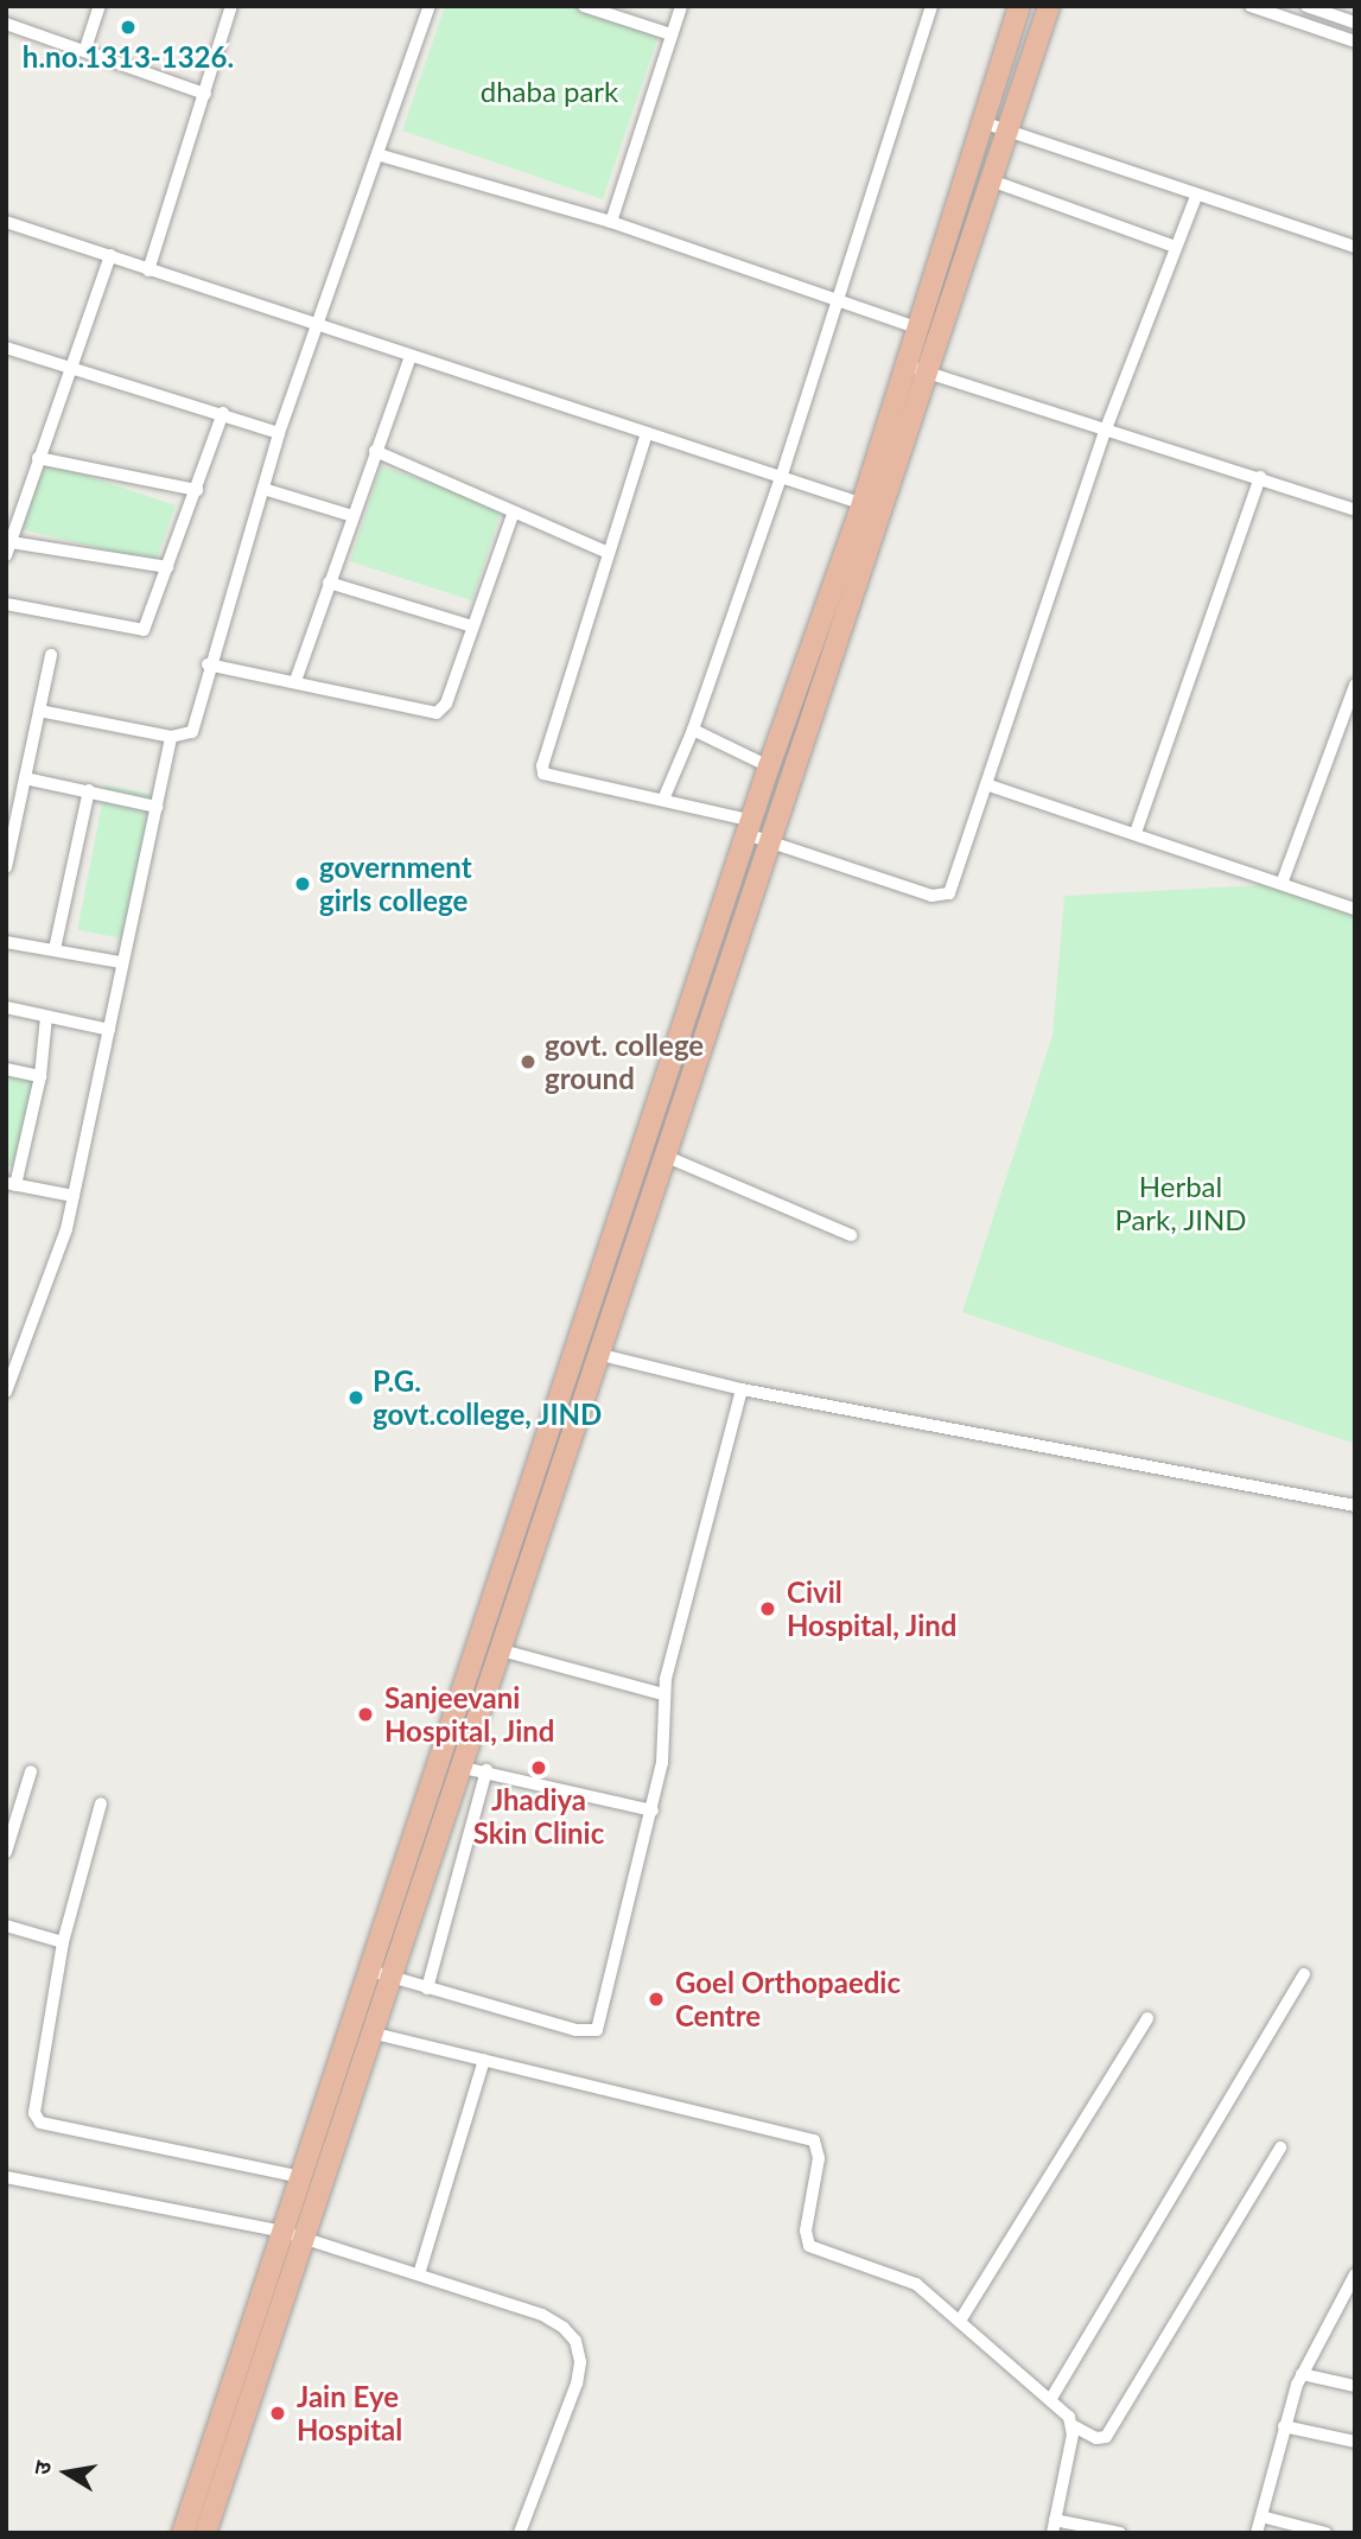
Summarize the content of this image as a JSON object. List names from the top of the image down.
{
  "parks": ["dhaba park", "Herbal Park, JIND"],
  "places": [
    "h.no.1313-1326.",
    "government girls college",
    "govt. college ground",
    "P.G. govt.college, JIND",
    "Civil Hospital, Jind",
    "Sanjeevani Hospital, Jind",
    "Jhadiya Skin Clinic",
    "Goel Orthopaedic Centre",
    "Jain Eye Hospital"
  ],
  "north": "left"
}
